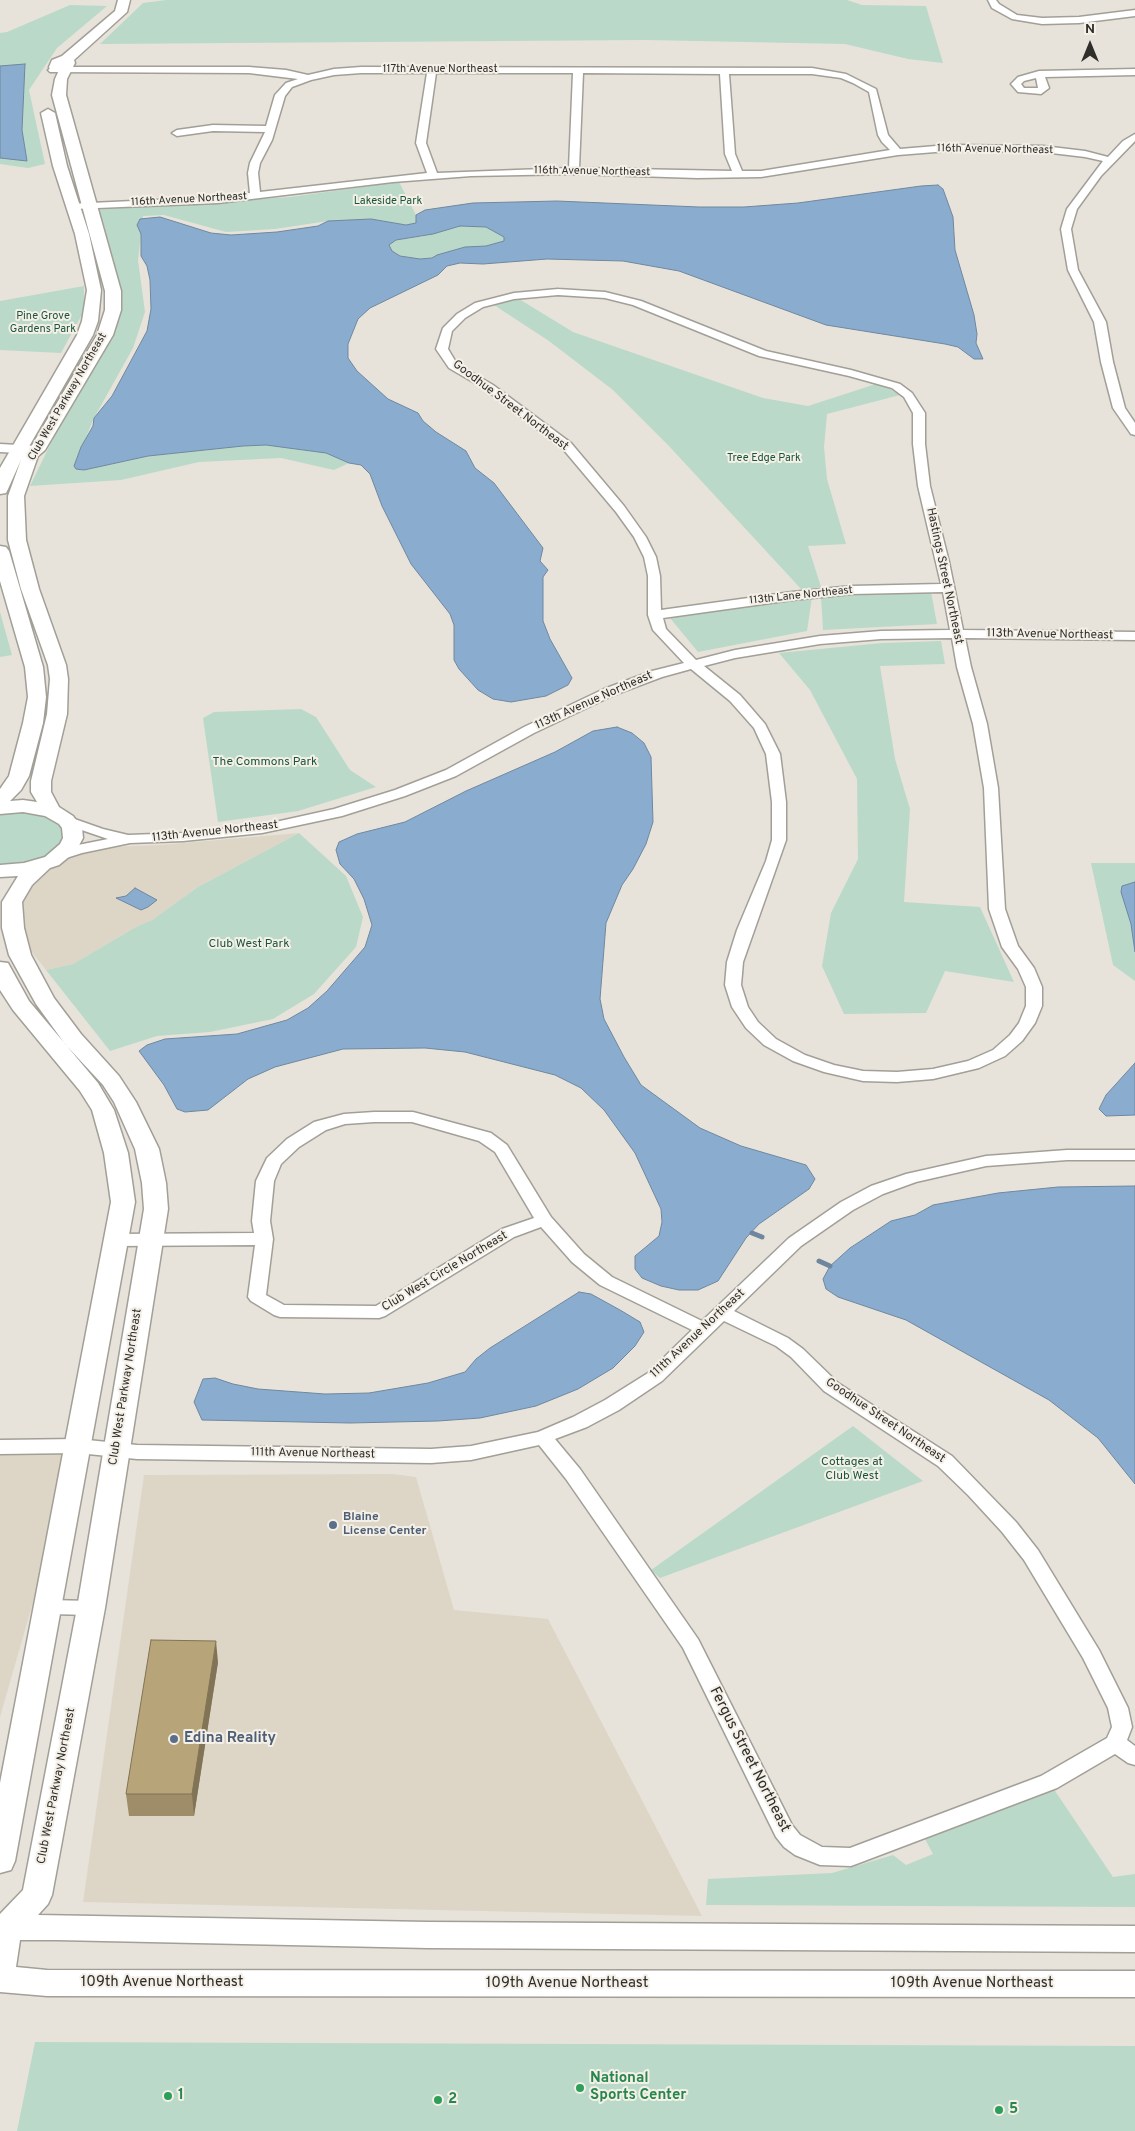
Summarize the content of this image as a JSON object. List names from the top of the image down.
{
  "streets": {
    "street": [
      "117th Avenue Northeast",
      "116th Avenue Northeast",
      "Club West Parkway Northeast",
      "Goodhue Street Northeast",
      "Hastings Street Northeast",
      "113th Lane Northeast",
      "113th Avenue Northeast",
      "Club West Circle Northeast",
      "111th Avenue Northeast",
      "Fergus Street Northeast",
      "109th Avenue Northeast"
    ]
  },
  "crossings": [
    ["117th Avenue Northeast", "116th Avenue Northeast"],
    ["117th Avenue Northeast", "Club West Parkway Northeast"],
    ["116th Avenue Northeast", "Club West Parkway Northeast"],
    ["Club West Parkway Northeast", "113th Avenue Northeast"],
    ["Club West Parkway Northeast", "111th Avenue Northeast"],
    ["Goodhue Street Northeast", "Hastings Street Northeast"],
    ["Goodhue Street Northeast", "113th Lane Northeast"],
    ["Goodhue Street Northeast", "113th Avenue Northeast"],
    ["Goodhue Street Northeast", "111th Avenue Northeast"],
    ["Goodhue Street Northeast", "Fergus Street Northeast"],
    ["Hastings Street Northeast", "113th Lane Northeast"],
    ["Hastings Street Northeast", "113th Avenue Northeast"],
    ["Club West Circle Northeast", "111th Avenue Northeast"],
    ["111th Avenue Northeast", "Fergus Street Northeast"]
  ],
  "parks": [
    "Lakeside Park",
    "Pine Grove Gardens Park",
    "Tree Edge Park",
    "The Commons Park",
    "Club West Park",
    "Cottages at Club West"
  ],
  "places": [
    "Blaine License Center",
    "Edina Reality",
    "National Sports Center",
    "1",
    "2",
    "5"
  ],
  "north": "top"
}
